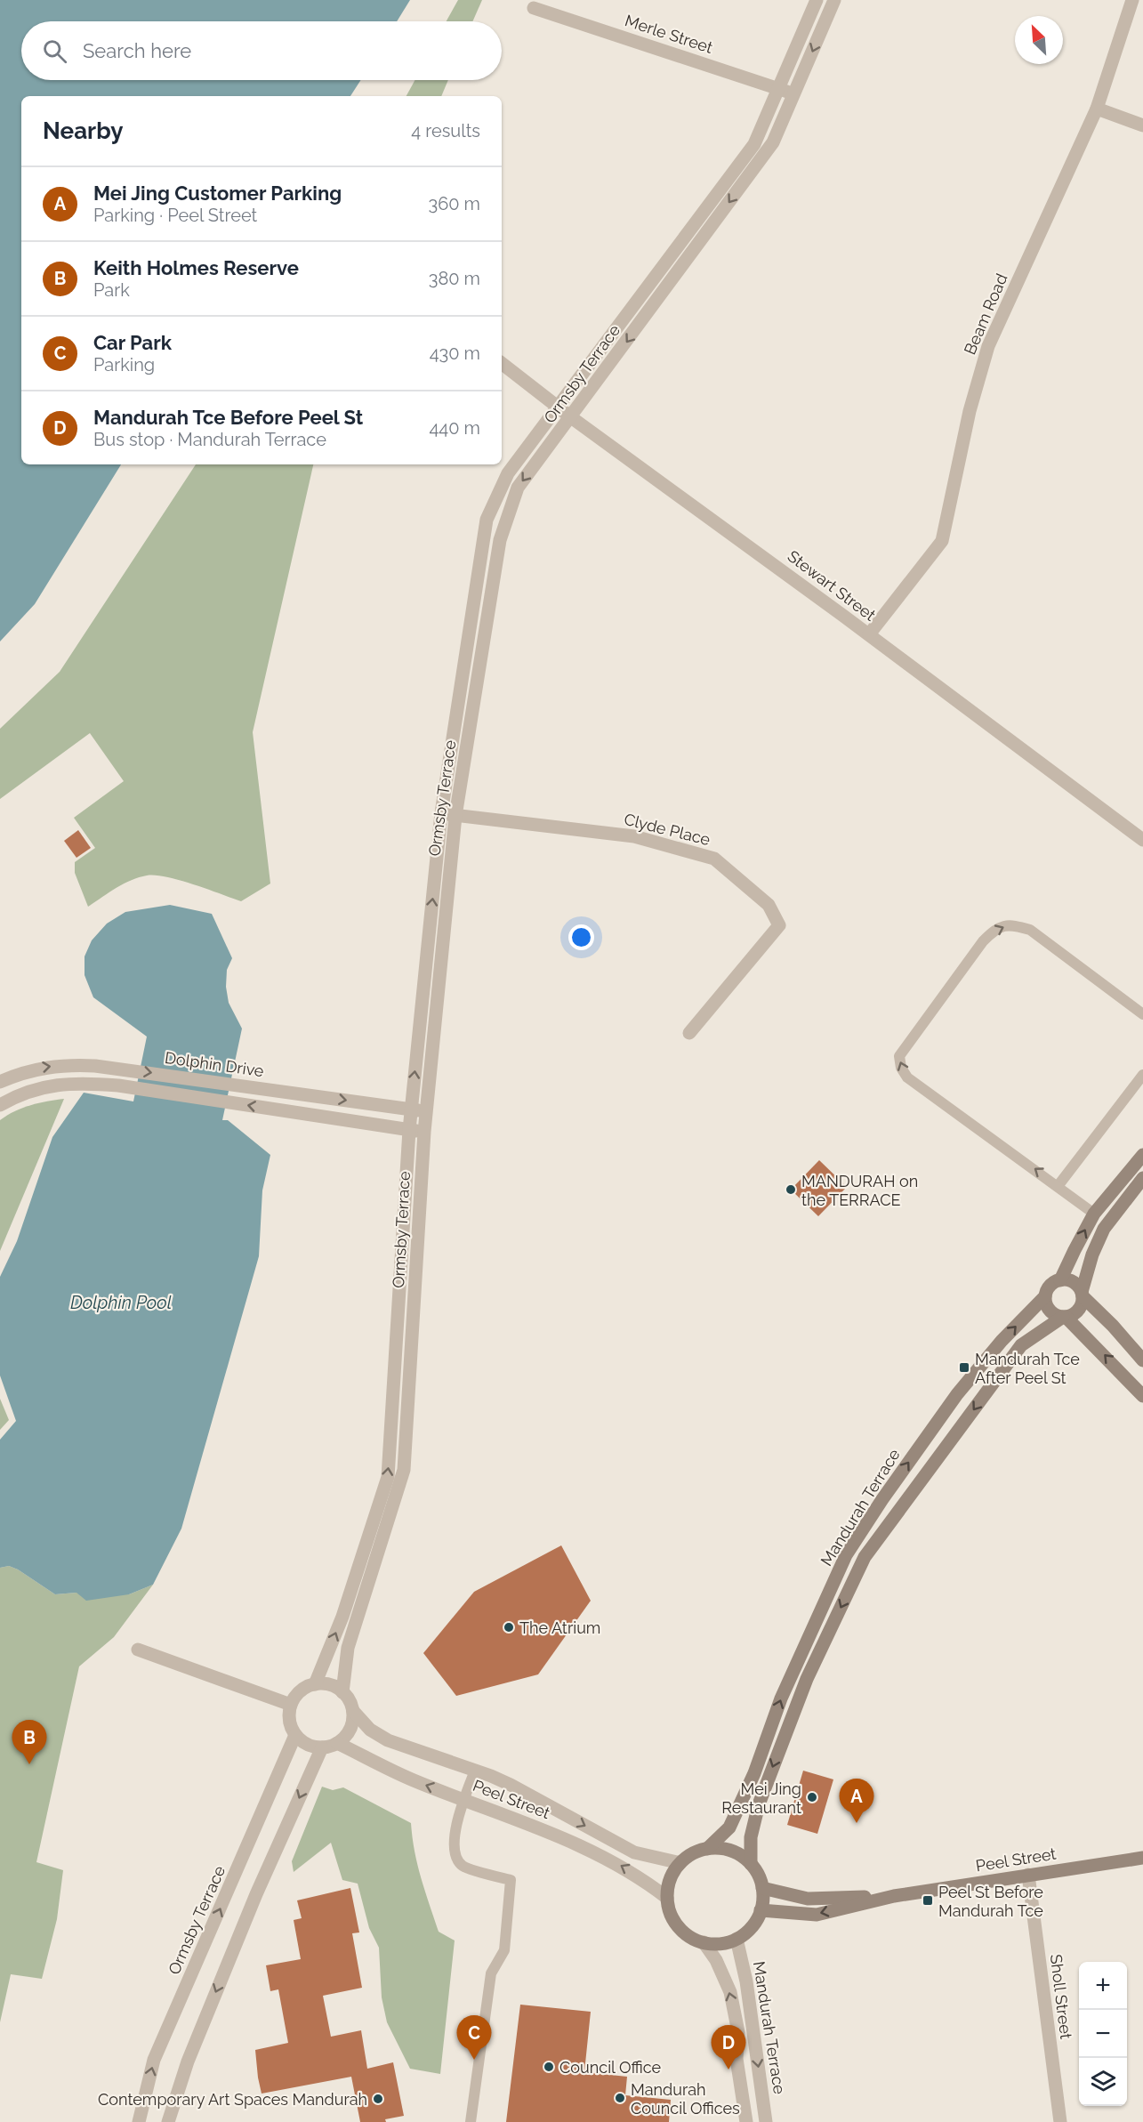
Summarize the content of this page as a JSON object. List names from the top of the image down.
{
  "streets": {
    "main road": ["Mandurah Terrace", "Peel Street"],
    "street": [
      "Merle Street",
      "Beam Road",
      "Ormsby Terrace",
      "Stewart Street",
      "Clyde Place",
      "Dolphin Drive",
      "Sholl Street"
    ]
  },
  "crossings": [
    ["Merle Street", "Ormsby Terrace"],
    ["Beam Road", "Stewart Street"],
    ["Ormsby Terrace", "Stewart Street"],
    ["Ormsby Terrace", "Clyde Place"],
    ["Ormsby Terrace", "Dolphin Drive"],
    ["Ormsby Terrace", "Peel Street"],
    ["Mandurah Terrace", "Peel Street"],
    ["Peel Street", "Sholl Street"]
  ],
  "water": ["Dolphin Pool"],
  "places": {
    "other": [
      "MANDURAH on the TERRACE",
      "The Atrium",
      "Mei Jing Restaurant",
      "Council Office",
      "Mandurah Council Offices",
      "Contemporary Art Spaces Mandurah"
    ],
    "transit": ["Mandurah Tce After Peel St", "Peel St Before Mandurah Tce"]
  },
  "north": "top left",
  "page": {
    "search": "Search here",
    "heading": ["Nearby", "4 results"],
    "list": [
      {
        "mark": "A",
        "name": "Mei Jing Customer Parking",
        "note": "Parking · Peel Street",
        "value": "360 m"
      },
      {
        "mark": "B",
        "name": "Keith Holmes Reserve",
        "note": "Park",
        "value": "380 m"
      },
      {
        "mark": "C",
        "name": "Car Park",
        "note": "Parking",
        "value": "430 m"
      },
      {
        "mark": "D",
        "name": "Mandurah Tce Before Peel St",
        "note": "Bus stop · Mandurah Terrace",
        "value": "440 m"
      }
    ],
    "pins": [
      "B",
      "A",
      "C",
      "D"
    ],
    "map_buttons": ["+", "−"]
  }
}
